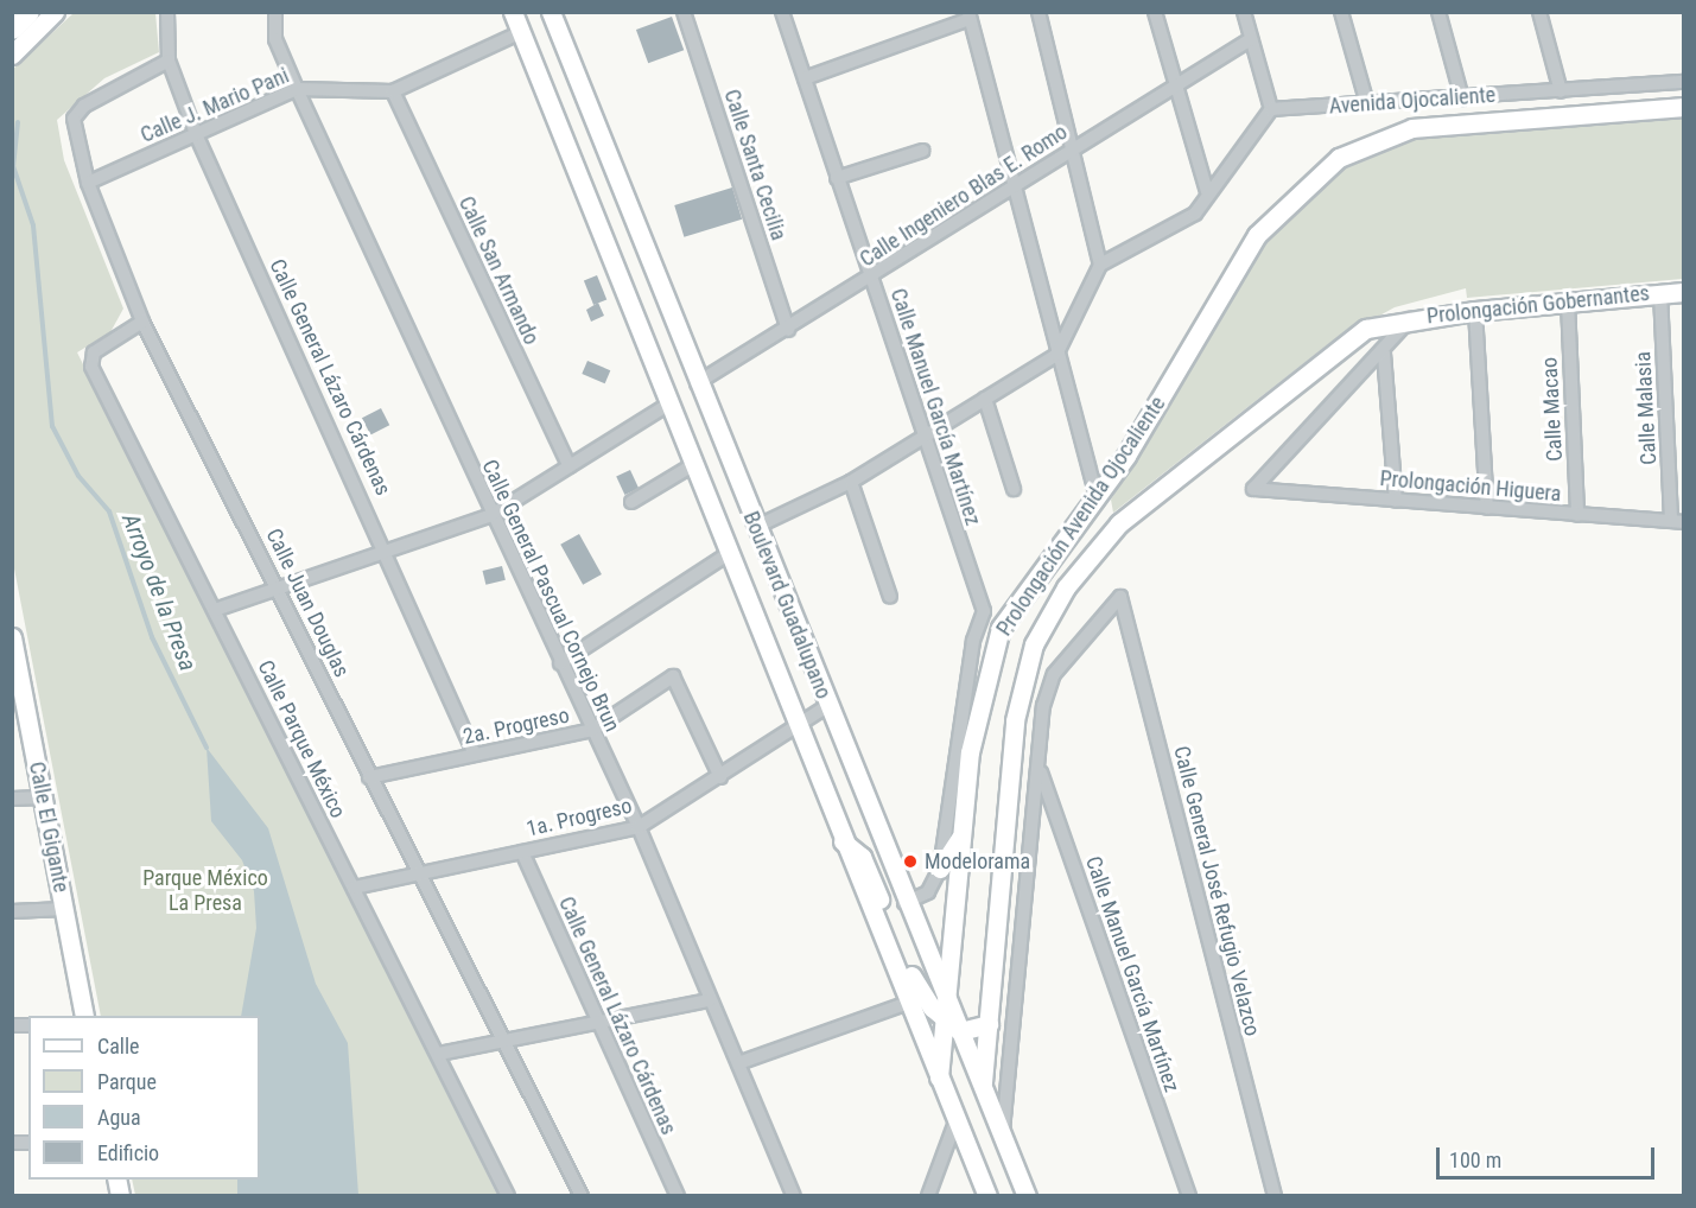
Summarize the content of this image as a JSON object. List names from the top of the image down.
{
  "streets": {
    "main road": [
      "Avenida Ojocaliente",
      "Prolongación Gobernantes",
      "Prolongación Avenida Ojocaliente",
      "Boulevard Guadalupano",
      "Calle El Gigante"
    ],
    "street": [
      "Calle J. Mario Pani",
      "Calle Santa Cecilia",
      "Calle Ingeniero Blas E. Romo",
      "Calle San Armando",
      "Calle General Lázaro Cárdenas",
      "Calle Manuel García Martínez",
      "Calle Malasia",
      "Calle Macao",
      "Prolongación Higuera",
      "Calle General Pascual Cornejo Brun",
      "Calle Juan Douglas",
      "2a. Progreso",
      "Calle Parque México",
      "1a. Progreso",
      "Calle General José Refugio Velazco"
    ]
  },
  "crossings": [
    ["Avenida Ojocaliente", "Prolongación Avenida Ojocaliente"],
    ["Calle J. Mario Pani", "Calle San Armando"],
    ["Calle J. Mario Pani", "Calle General Lázaro Cárdenas"],
    ["Calle J. Mario Pani", "Calle General Pascual Cornejo Brun"],
    ["Calle J. Mario Pani", "Calle Juan Douglas"],
    ["Calle J. Mario Pani", "Boulevard Guadalupano"],
    ["Calle Santa Cecilia", "Calle Ingeniero Blas E. Romo"],
    ["Calle Ingeniero Blas E. Romo", "Calle Manuel García Martínez"],
    ["Calle Ingeniero Blas E. Romo", "Boulevard Guadalupano"],
    ["Prolongación Gobernantes", "Calle Malasia"],
    ["Prolongación Gobernantes", "Calle Macao"],
    ["Prolongación Gobernantes", "Prolongación Higuera"],
    ["Prolongación Gobernantes", "Prolongación Avenida Ojocaliente"],
    ["Calle General Lázaro Cárdenas", "Calle Juan Douglas"],
    ["Calle General Lázaro Cárdenas", "2a. Progreso"],
    ["Calle General Lázaro Cárdenas", "1a. Progreso"],
    ["Calle Malasia", "Prolongación Higuera"],
    ["Calle Macao", "Prolongación Higuera"],
    ["Prolongación Avenida Ojocaliente", "Boulevard Guadalupano"],
    ["Calle General Pascual Cornejo Brun", "2a. Progreso"],
    ["Calle General Pascual Cornejo Brun", "1a. Progreso"],
    ["Calle Juan Douglas", "2a. Progreso"],
    ["Calle Juan Douglas", "Calle Parque México"],
    ["Calle Juan Douglas", "1a. Progreso"],
    ["Boulevard Guadalupano", "1a. Progreso"],
    ["2a. Progreso", "1a. Progreso"],
    ["Calle Parque México", "1a. Progreso"]
  ],
  "water": ["Arroyo de la Presa"],
  "parks": ["Parque México La Presa"],
  "places": ["Modelorama"],
  "legend": [
    "Calle",
    "Parque",
    "Agua",
    "Edificio"
  ],
  "scale_bar": "100 m"
}
